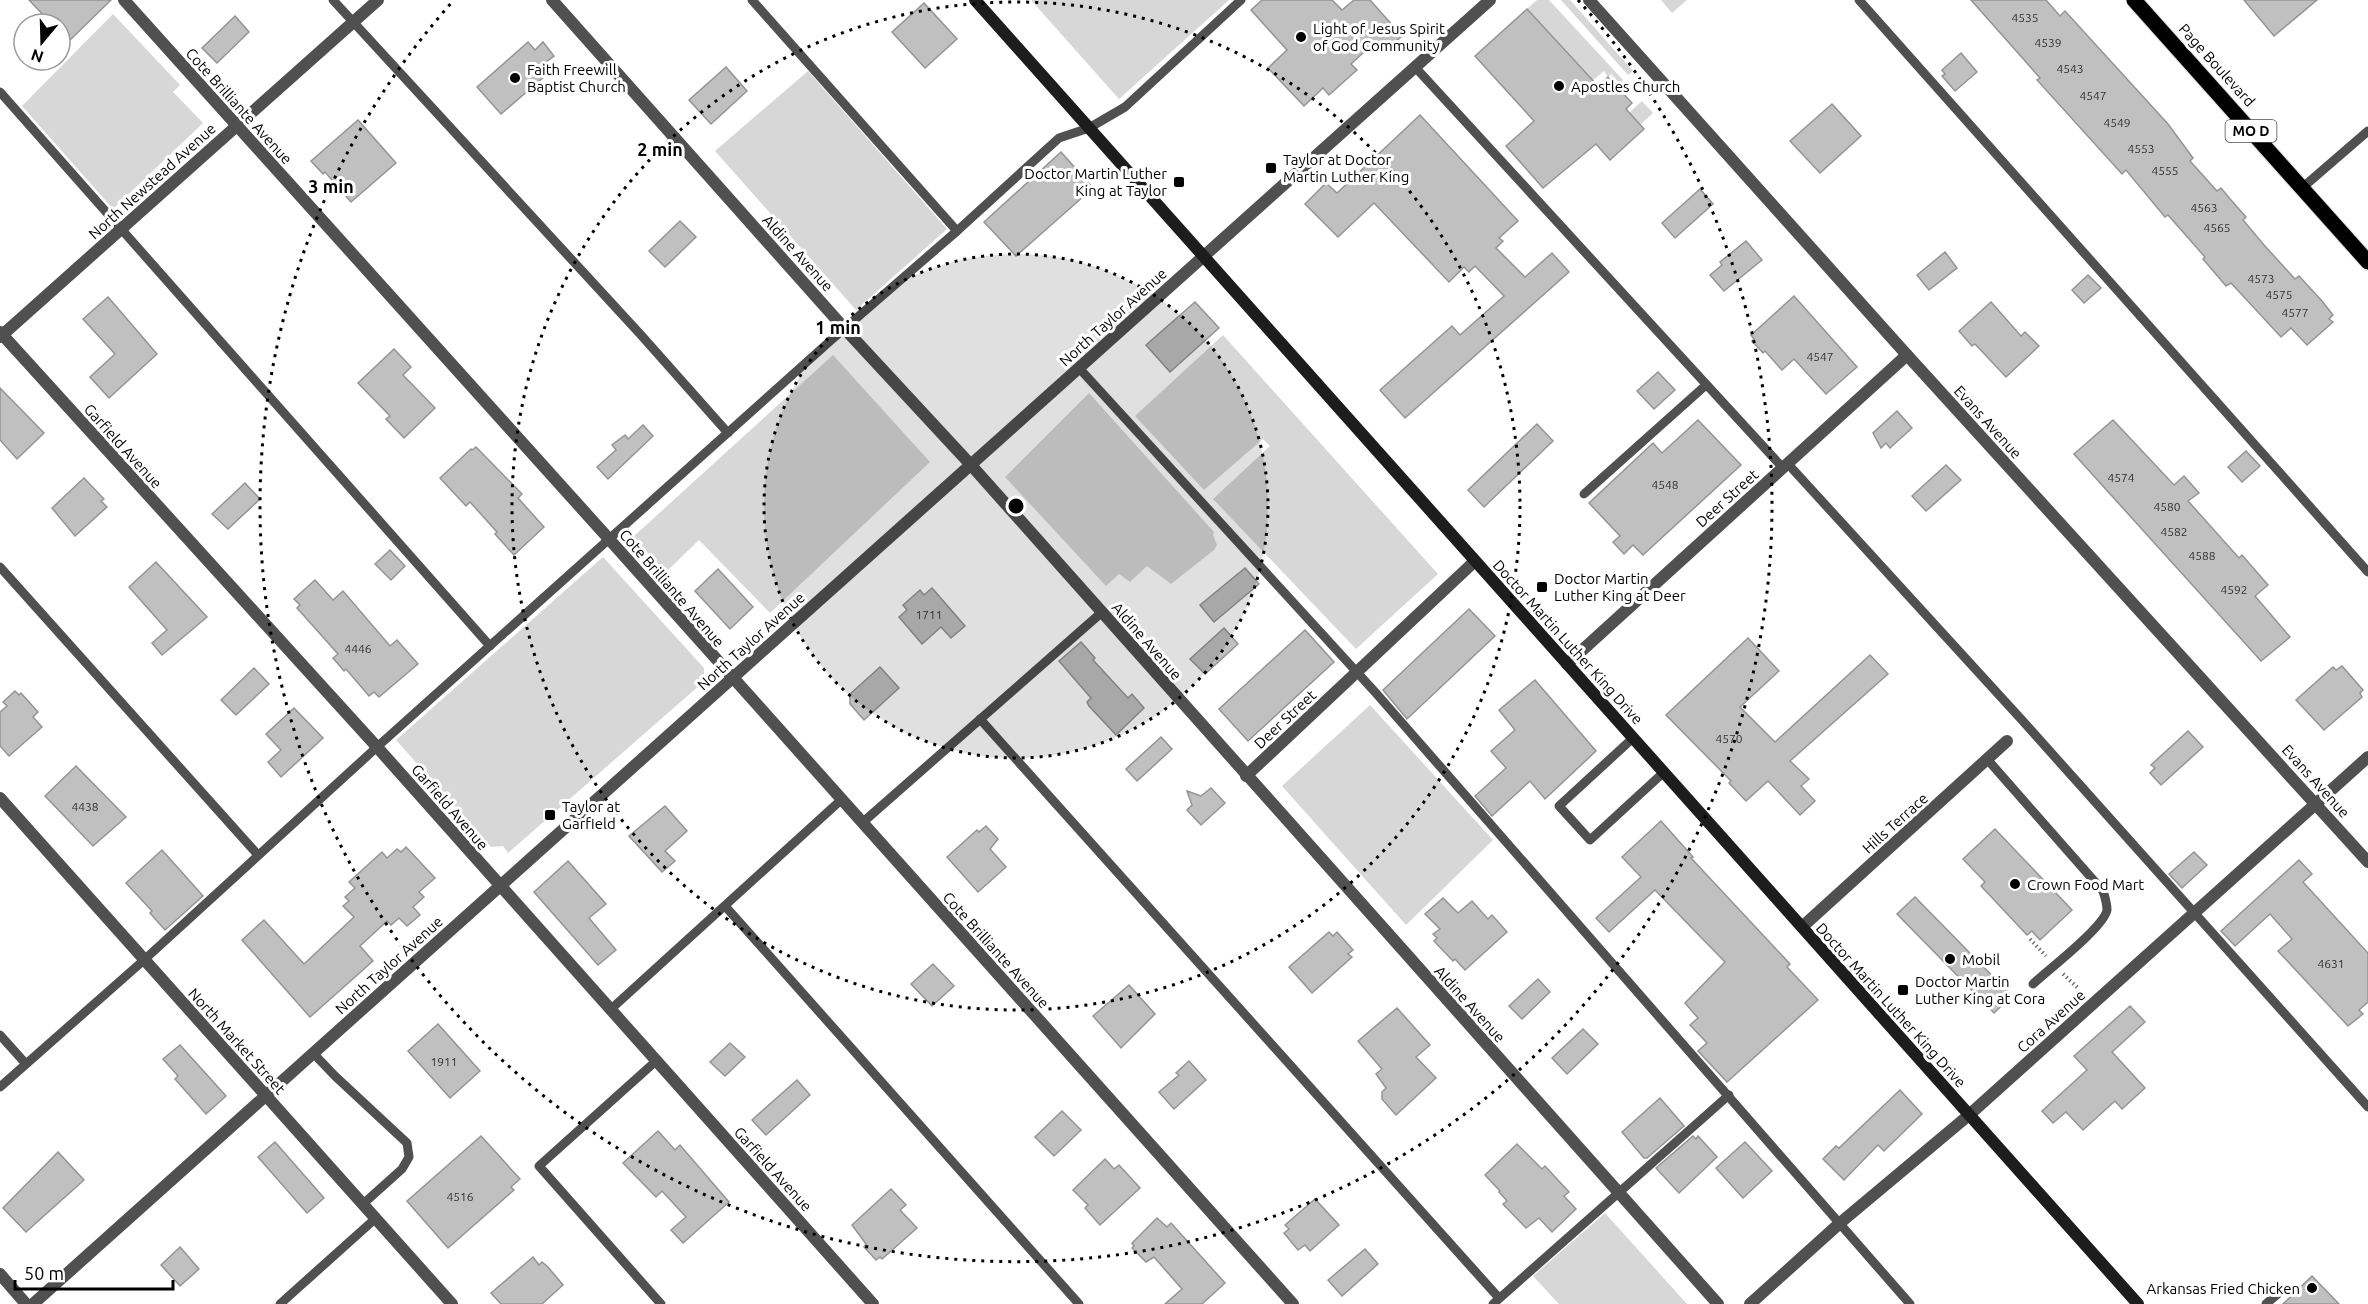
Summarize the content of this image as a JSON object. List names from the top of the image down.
{
  "streets": {
    "main road": ["Page Boulevard", "MO D", "Doctor Martin Luther King Drive"],
    "street": [
      "Cote Brilliante Avenue",
      "North Newstead Avenue",
      "Aldine Avenue",
      "North Taylor Avenue",
      "Evans Avenue",
      "Garfield Avenue",
      "Deer Street",
      "Hills Terrace",
      "Cora Avenue",
      "North Market Street"
    ]
  },
  "crossings": [
    ["Cote Brilliante Avenue", "North Newstead Avenue"],
    ["Cote Brilliante Avenue", "North Taylor Avenue"],
    ["North Newstead Avenue", "Garfield Avenue"],
    ["Aldine Avenue", "North Taylor Avenue"],
    ["Aldine Avenue", "Deer Street"],
    ["North Taylor Avenue", "Garfield Avenue"],
    ["North Taylor Avenue", "Doctor Martin Luther King Drive"],
    ["North Taylor Avenue", "North Market Street"],
    ["Evans Avenue", "Deer Street"],
    ["Evans Avenue", "Cora Avenue"],
    ["Deer Street", "Doctor Martin Luther King Drive"],
    ["Doctor Martin Luther King Drive", "Hills Terrace"],
    ["Doctor Martin Luther King Drive", "Cora Avenue"]
  ],
  "places": {
    "other": [
      "Light of Jesus Spirit of God Community",
      "Faith Freewill Baptist Church",
      "Apostles Church",
      "Crown Food Mart",
      "Mobil",
      "Arkansas Fried Chicken"
    ],
    "transit": [
      "Taylor at Doctor Martin Luther King",
      "Doctor Martin Luther King at Taylor",
      "Doctor Martin Luther King at Deer",
      "Taylor at Garfield",
      "Doctor Martin Luther King at Cora"
    ]
  },
  "house_numbers": [
    "4535",
    "4539",
    "4543",
    "4547",
    "4549",
    "4553",
    "4555",
    "4563",
    "4565",
    "4573",
    "4575",
    "4577",
    "4547",
    "4574",
    "4548",
    "4580",
    "4582",
    "4588",
    "4592",
    "1711",
    "4446",
    "4570",
    "4438",
    "4631",
    "1911",
    "4516"
  ],
  "scale_bar": "50 m",
  "north": "bottom",
  "rings": ["2 min", "3 min", "1 min"]
}
